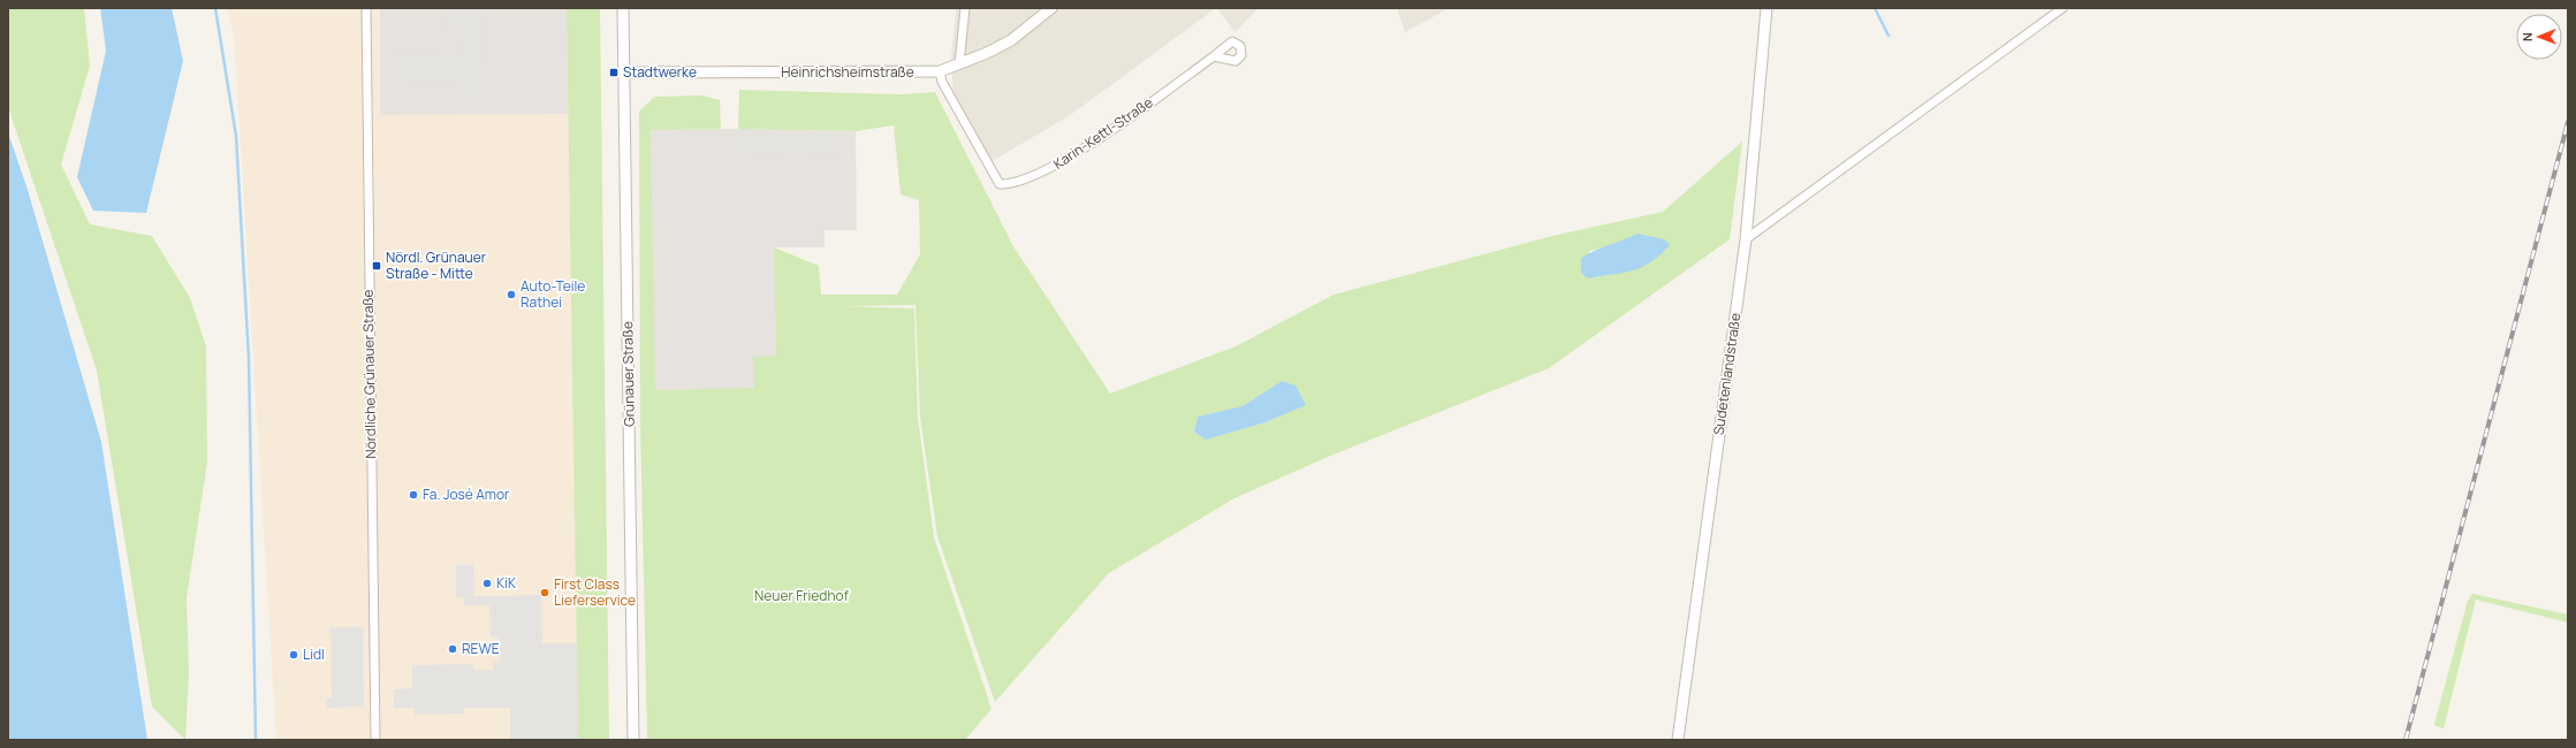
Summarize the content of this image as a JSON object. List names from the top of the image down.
{
  "streets": {
    "street": [
      "Heinrichsheimstraße",
      "Karin-Kettl-Straße",
      "Nördliche Grünauer Straße",
      "Grünauer Straße",
      "Sudetenlandstraße"
    ]
  },
  "crossings": [
    ["Heinrichsheimstraße", "Karin-Kettl-Straße"],
    ["Heinrichsheimstraße", "Grünauer Straße"]
  ],
  "parks": ["Neuer Friedhof"],
  "places": {
    "transit": ["Stadtwerke", "Nördl. Grünauer Straße - Mitte"],
    "other": [
      "Auto-Teile Rathei",
      "Fa. José Amor",
      "KiK",
      "First Class Lieferservice",
      "REWE",
      "Lidl"
    ]
  },
  "north": "left"
}
